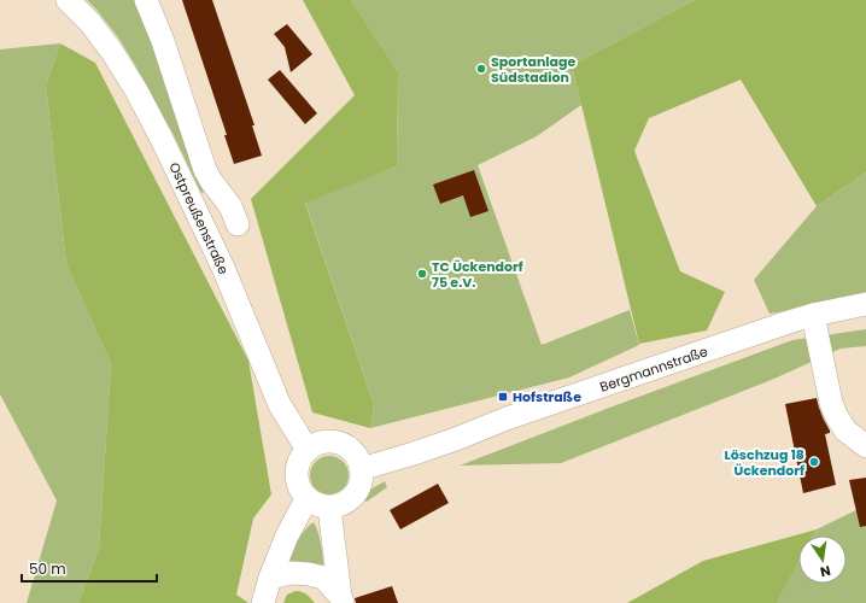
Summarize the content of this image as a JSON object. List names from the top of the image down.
{
  "streets": {
    "street": ["Ostpreußenstraße", "Bergmannstraße"]
  },
  "crossings": [
    ["Ostpreußenstraße", "Bergmannstraße"]
  ],
  "places": {
    "other": ["Sportanlage Südstadion", "TC Ückendorf 75 e.V.", "Löschzug 18 Ückendorf"],
    "transit": ["Hofstraße"]
  },
  "scale_bar": "50 m",
  "north": "bottom"
}
